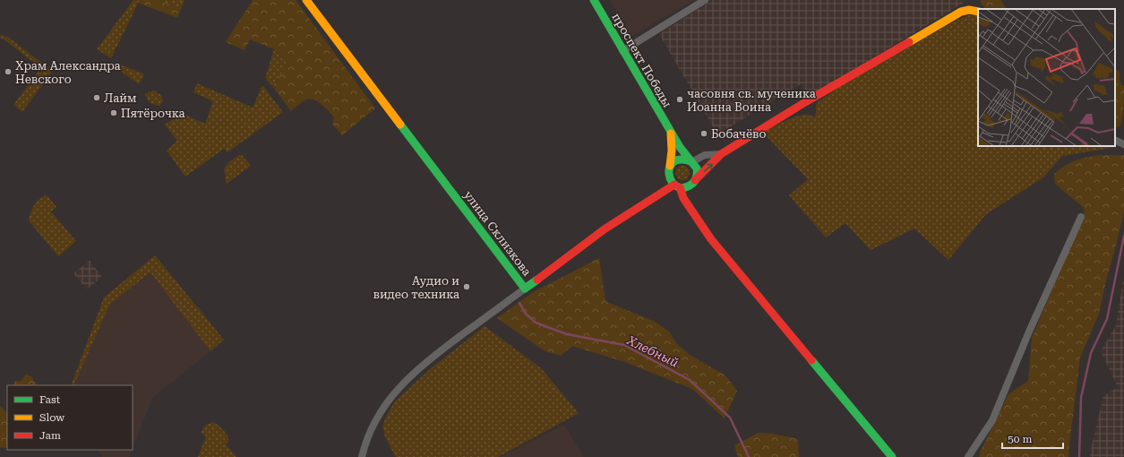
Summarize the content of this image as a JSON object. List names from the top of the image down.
{
  "streets": {
    "street": ["проспект Победы", "улица Склизкова"]
  },
  "water": ["Хлебный"],
  "places": [
    "Храм Александра Невского",
    "Лайм",
    "часовня св. мученика Иоанна Воина",
    "Пятёрочка",
    "Бобачёво",
    "Аудио и видео техника"
  ],
  "legend": ["Fast", "Slow", "Jam"],
  "scale_bar": "50 m"
}
